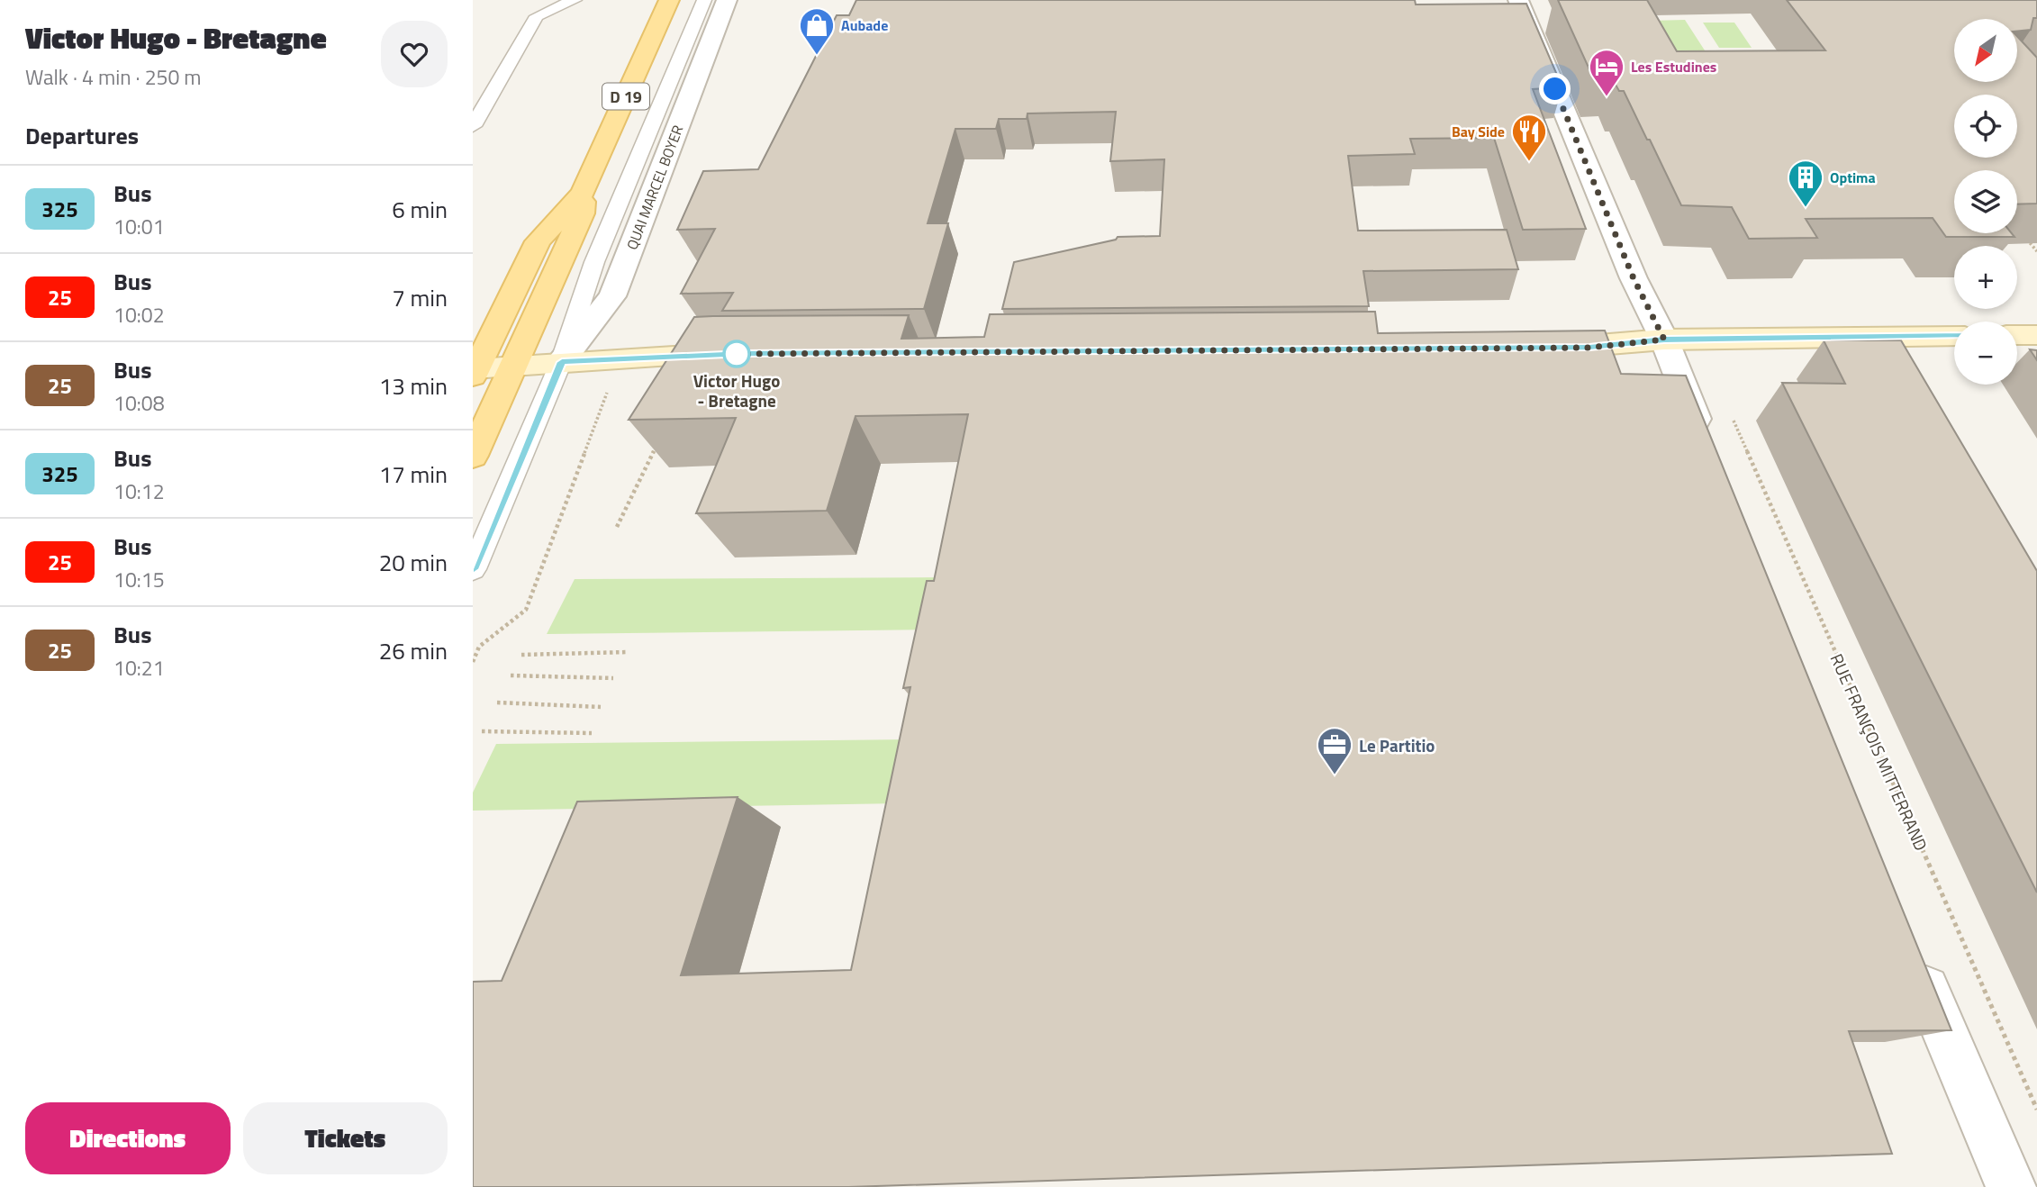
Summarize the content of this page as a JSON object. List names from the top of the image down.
{
  "streets": {
    "main road": ["D 19"],
    "street": ["QUAI MARCEL BOYER"],
    "path": ["RUE FRANÇOIS MITTERRAND"]
  },
  "places": {
    "shop": ["Aubade"],
    "hotel": ["Les Estudines"],
    "restaurant": ["Bay Side"],
    "building": ["Optima"],
    "other": ["Victor Hugo - Bretagne"],
    "office": ["Le Partitio"]
  },
  "lines": ["bus line 325"],
  "north": "bottom left",
  "page": {
    "heading": [
      ["Victor Hugo - Bretagne", "Walk · 4 min · 250 m"],
      "Departures"
    ],
    "map_buttons": ["+", "−"],
    "list": [
      {
        "mark": "325",
        "name": "Bus",
        "note": "10:01",
        "value": "6 min"
      },
      {
        "mark": "25",
        "name": "Bus",
        "note": "10:02",
        "value": "7 min"
      },
      {
        "mark": "25",
        "name": "Bus",
        "note": "10:08",
        "value": "13 min"
      },
      {
        "mark": "325",
        "name": "Bus",
        "note": "10:12",
        "value": "17 min"
      },
      {
        "mark": "25",
        "name": "Bus",
        "note": "10:15",
        "value": "20 min"
      },
      {
        "mark": "25",
        "name": "Bus",
        "note": "10:21",
        "value": "26 min"
      }
    ],
    "buttons": ["Directions", "Tickets"]
  }
}
